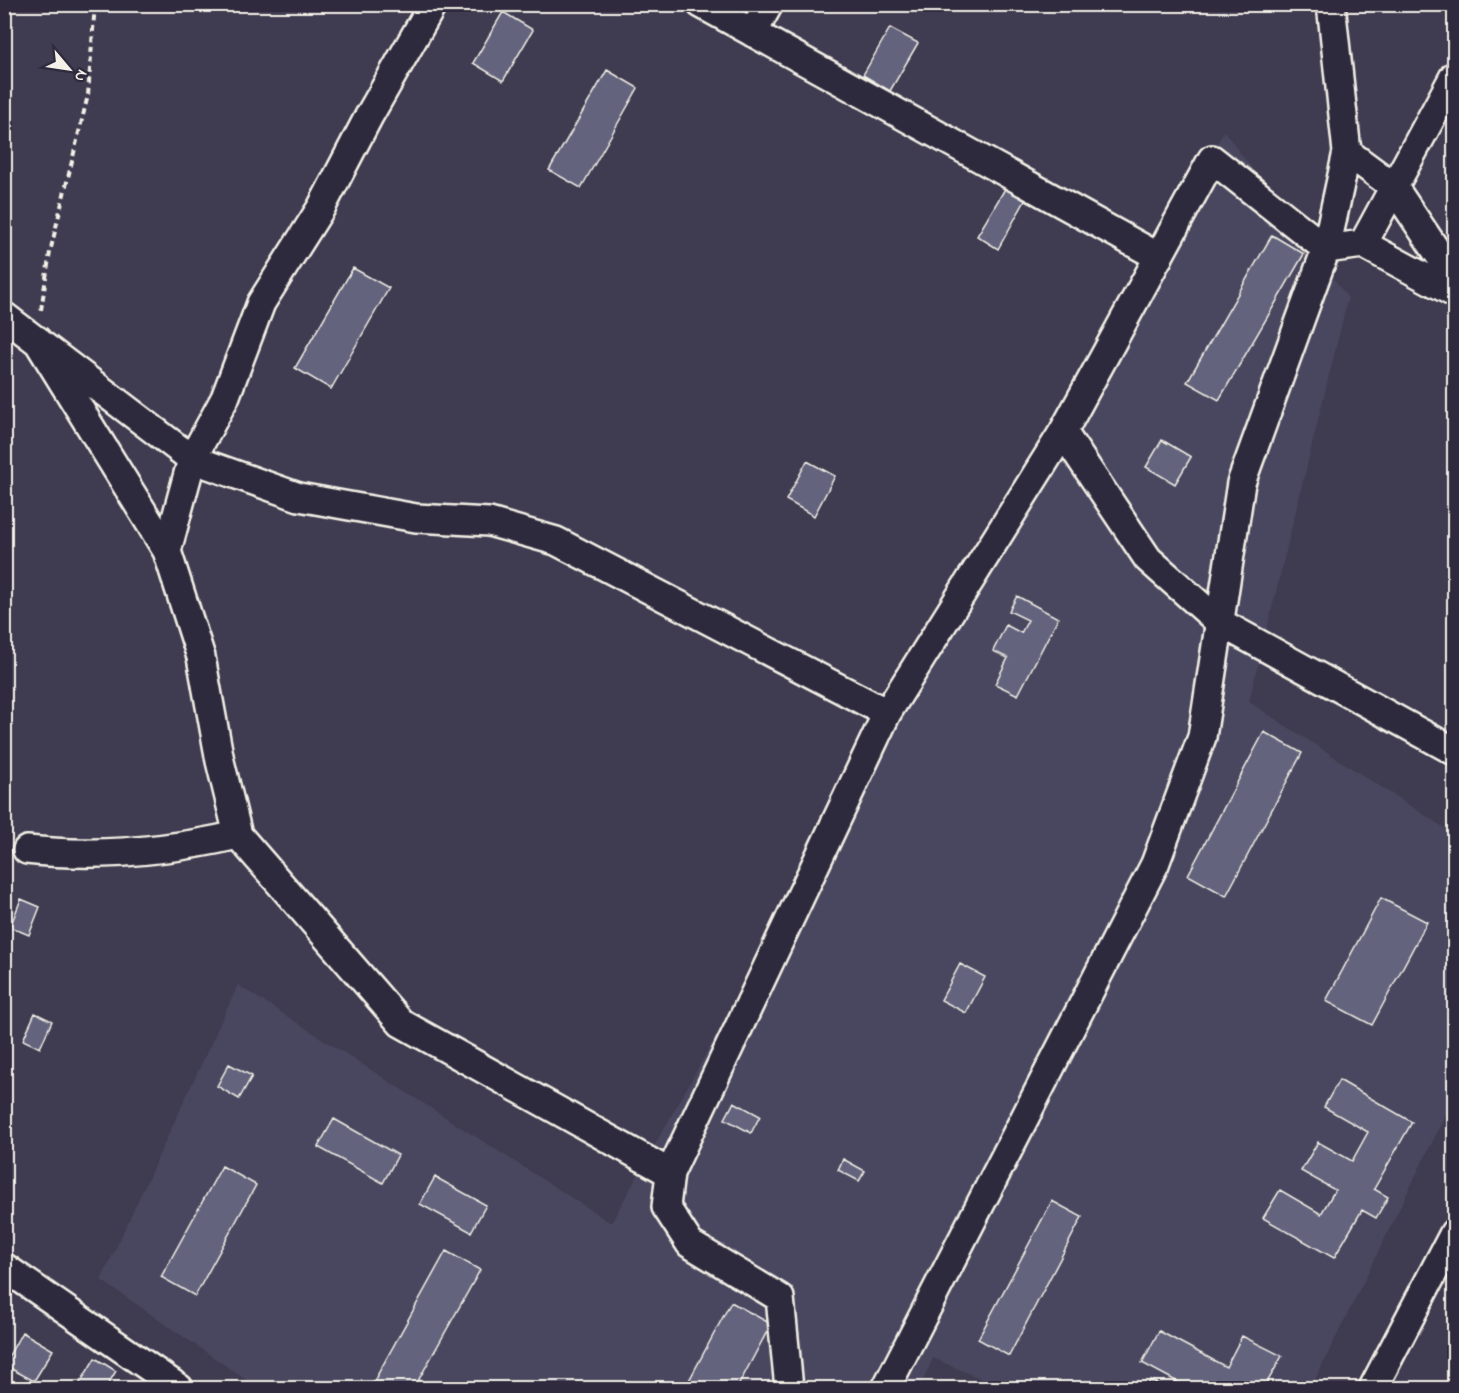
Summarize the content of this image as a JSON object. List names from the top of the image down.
{
  "north": "bottom right"
}
